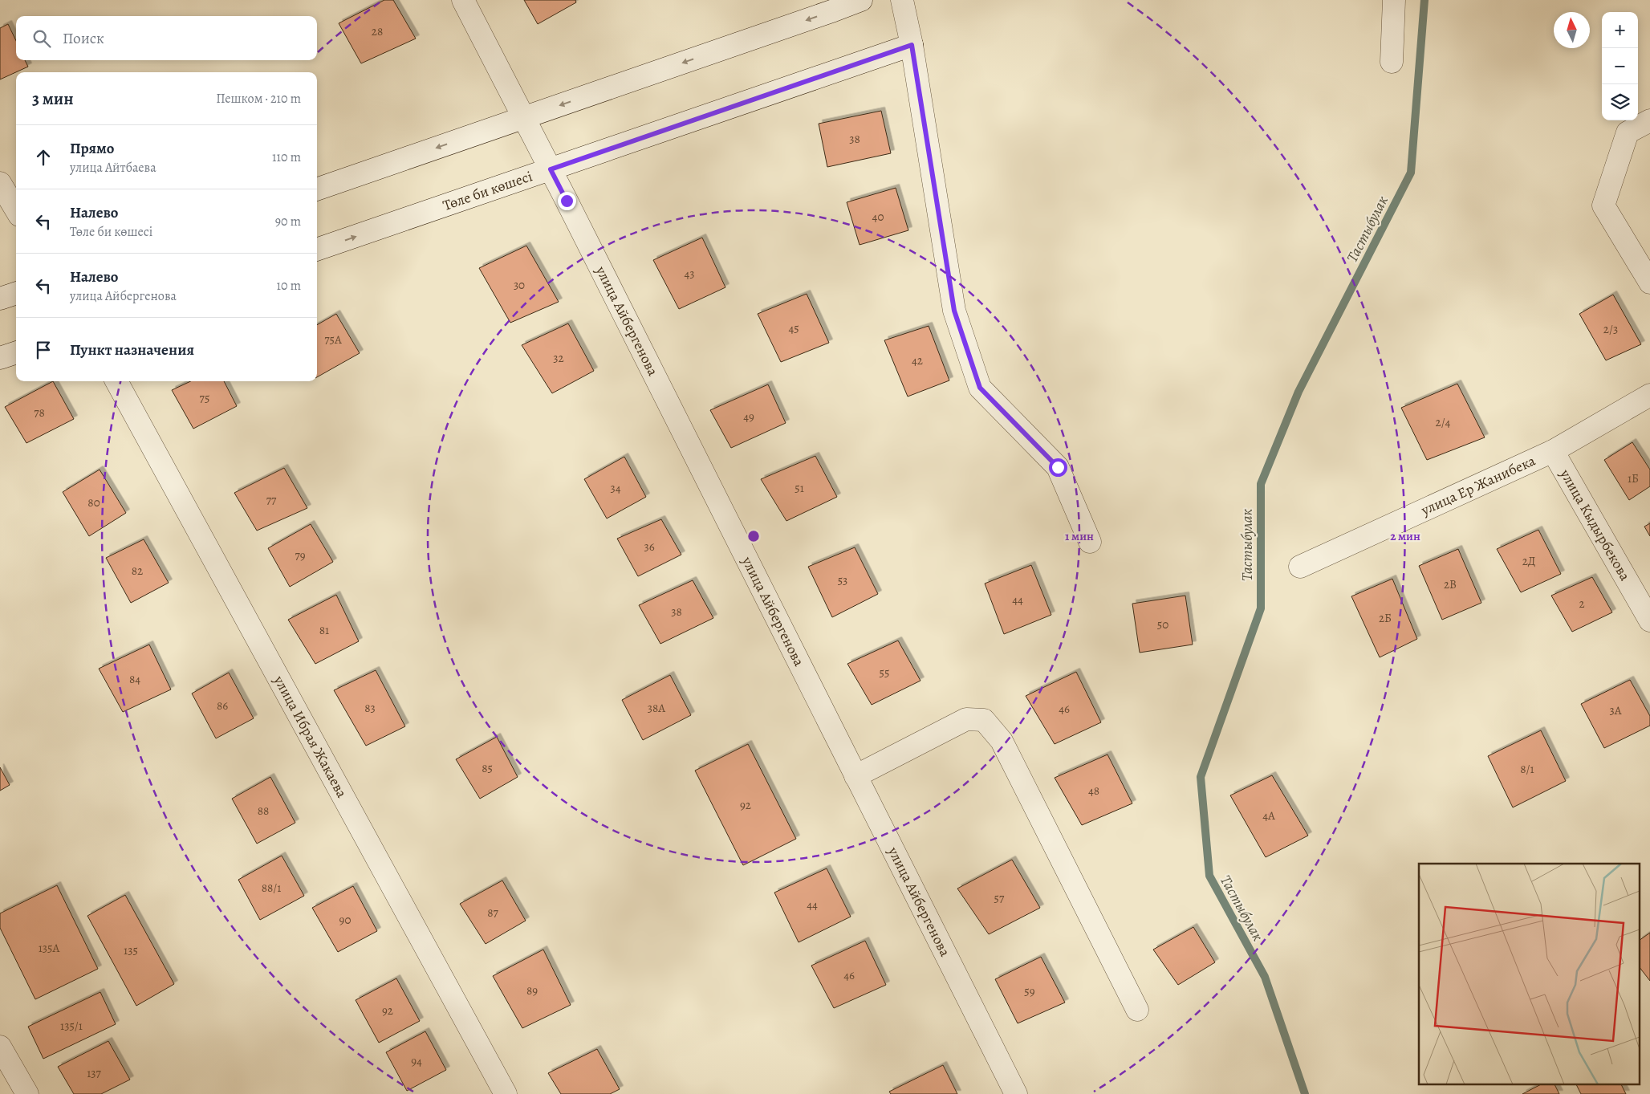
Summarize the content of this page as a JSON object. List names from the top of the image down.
{
  "streets": {
    "street": [
      "Төле би көшесі",
      "улица Айбергенова",
      "улица Ер Жанибека",
      "улица Кыдырбекова",
      "улица Ибрая Жакаева"
    ]
  },
  "crossings": [
    ["Төле би көшесі", "улица Айбергенова"],
    ["улица Ер Жанибека", "улица Кыдырбекова"]
  ],
  "water": ["Тастыбулак"],
  "house_numbers": [
    "28",
    "38",
    "40",
    "43",
    "30",
    "45",
    "2/3",
    "75А",
    "32",
    "42",
    "75",
    "78",
    "49",
    "2/4",
    "1Б",
    "34",
    "51",
    "77",
    "80",
    "36",
    "79",
    "2Д",
    "82",
    "53",
    "2В",
    "44",
    "2",
    "38",
    "2Б",
    "50",
    "81",
    "55",
    "84",
    "86",
    "83",
    "38А",
    "46",
    "3А",
    "85",
    "8/1",
    "48",
    "92",
    "88",
    "4А",
    "88/1",
    "57",
    "44",
    "87",
    "90",
    "135А",
    "135",
    "46",
    "89",
    "59",
    "92",
    "135/1",
    "94",
    "137"
  ],
  "north": "top",
  "page": {
    "map_buttons": ["+", "−"],
    "search": "Поиск",
    "heading": ["3 мин", "Пешком · 210 m"],
    "list": [
      ["Прямо", "улица Айтбаева", "110 m"],
      ["Налево", "Төле би көшесі", "90 m"],
      ["Налево", "улица Айбергенова", "10 m"],
      "Пункт назначения"
    ]
  },
  "rings": ["1 мин", "2 мин"]
}
